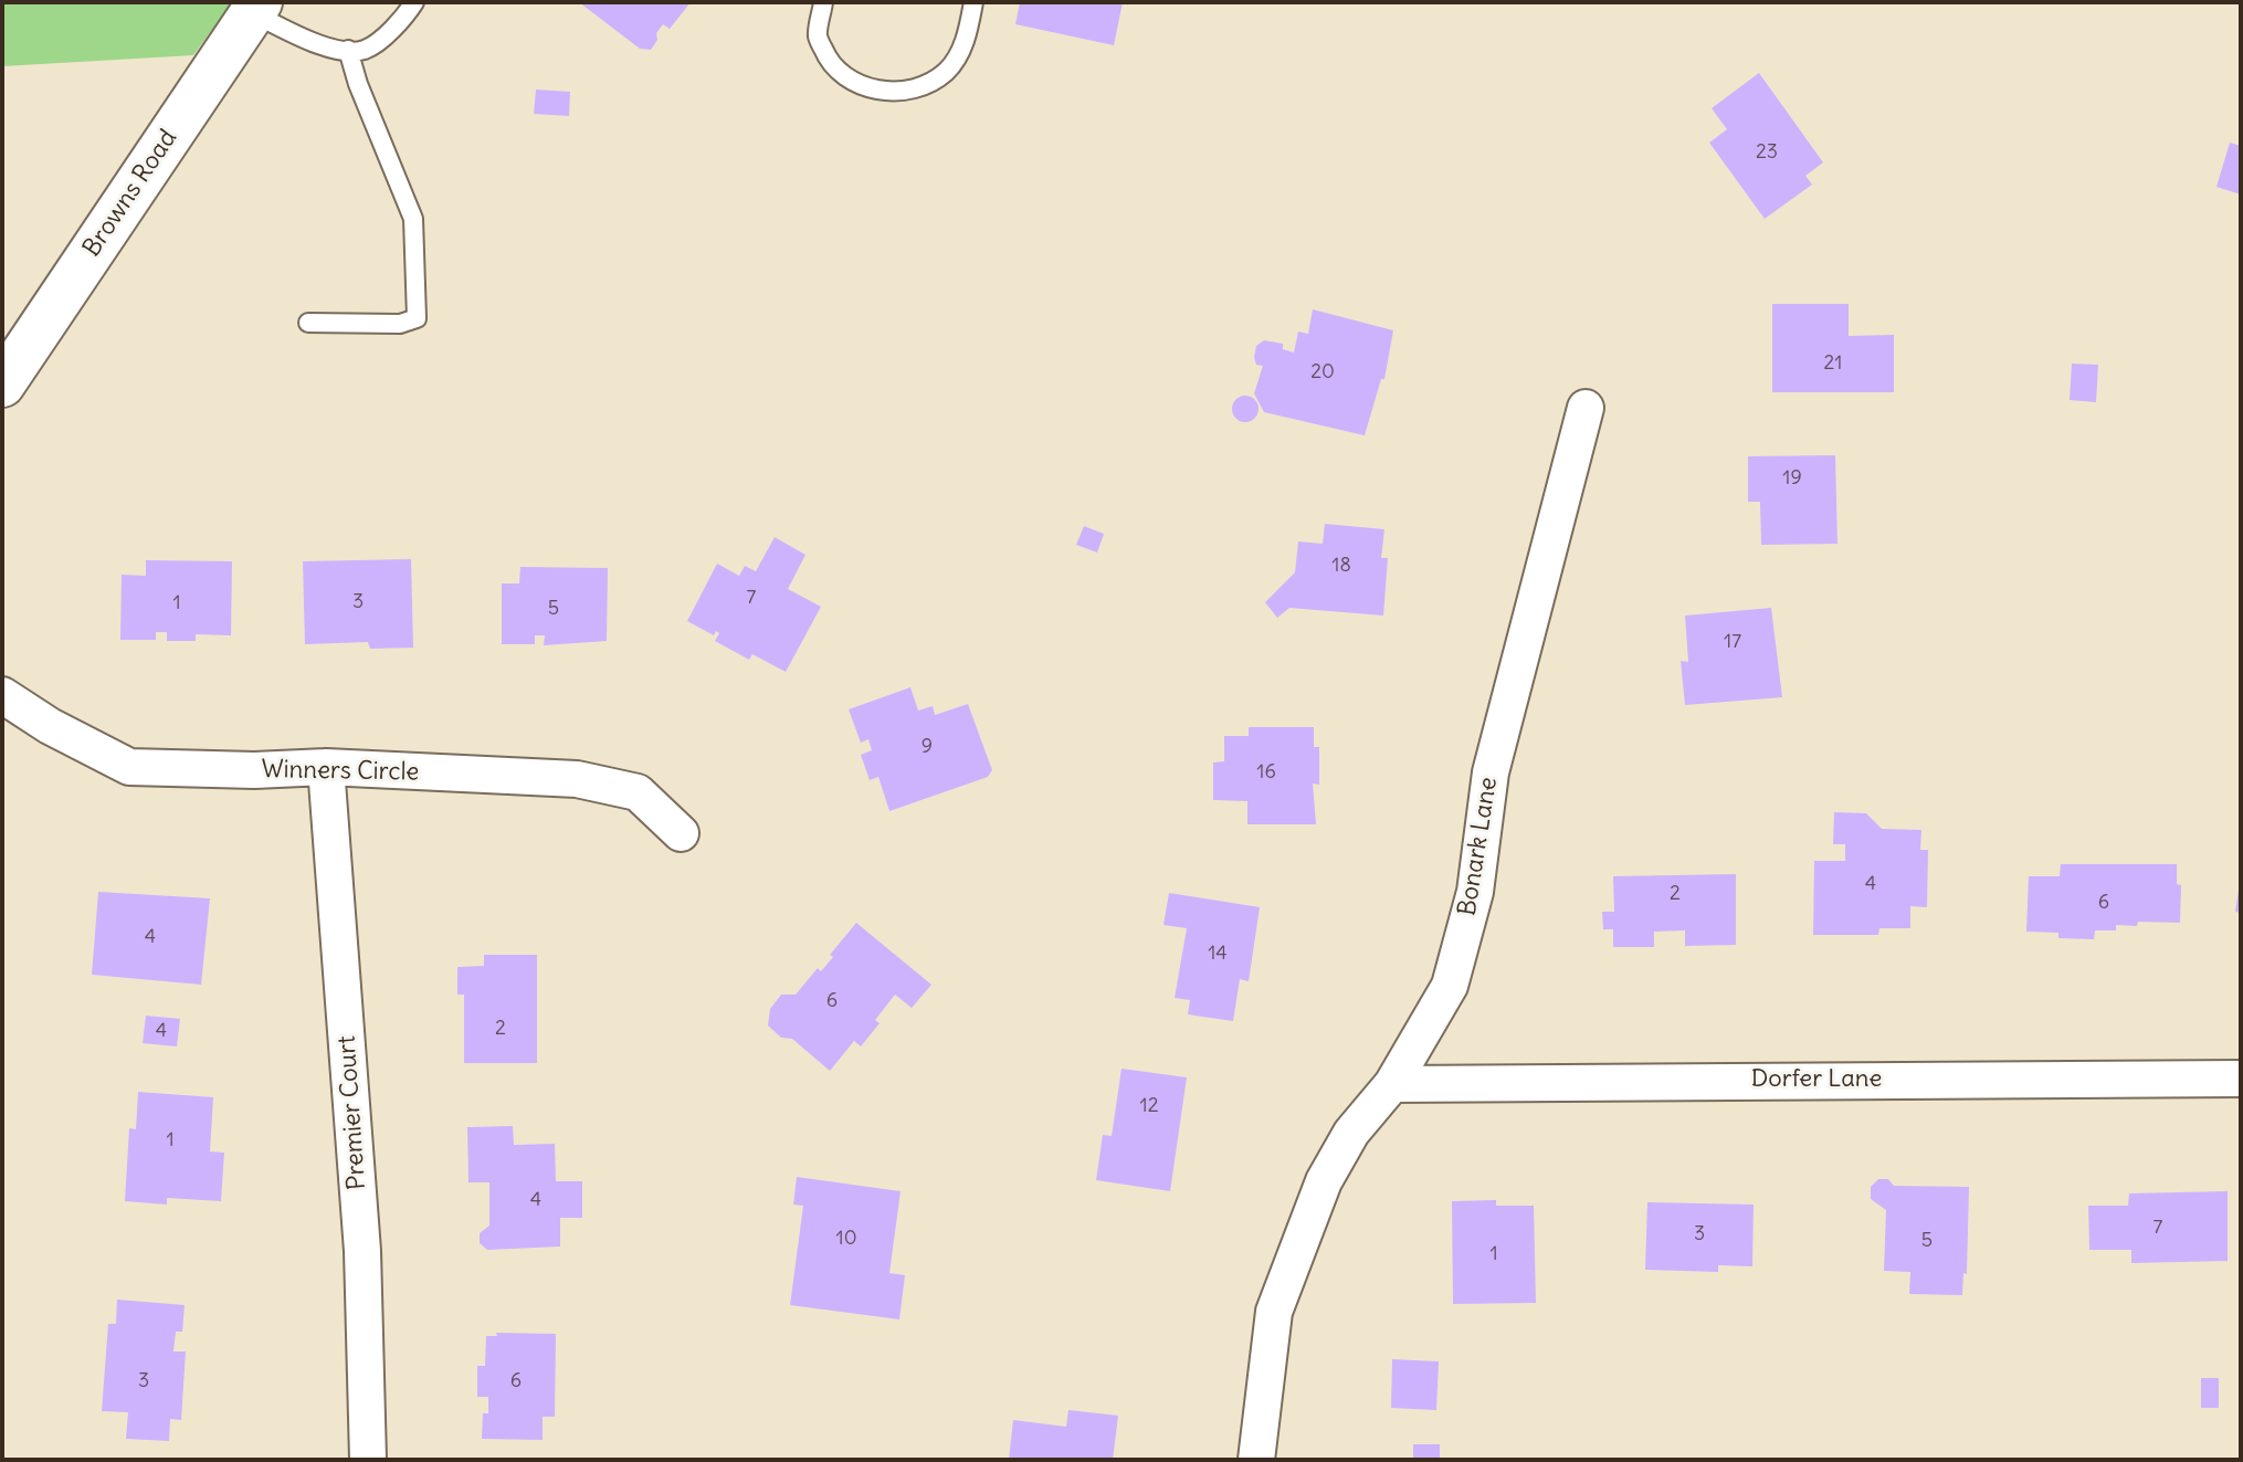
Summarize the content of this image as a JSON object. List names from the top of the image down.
{
  "streets": {
    "street": [
      "Browns Road",
      "Winners Circle",
      "Bonark Lane",
      "Dorfer Lane",
      "Premier Court"
    ]
  },
  "crossings": [
    ["Winners Circle", "Premier Court"],
    ["Bonark Lane", "Dorfer Lane"]
  ],
  "house_numbers": [
    "23",
    "21",
    "20",
    "19",
    "18",
    "7",
    "3",
    "1",
    "5",
    "17",
    "9",
    "16",
    "4",
    "2",
    "6",
    "4",
    "14",
    "6",
    "2",
    "4",
    "12",
    "1",
    "4",
    "7",
    "3",
    "10",
    "5",
    "1",
    "3",
    "6"
  ]
}
